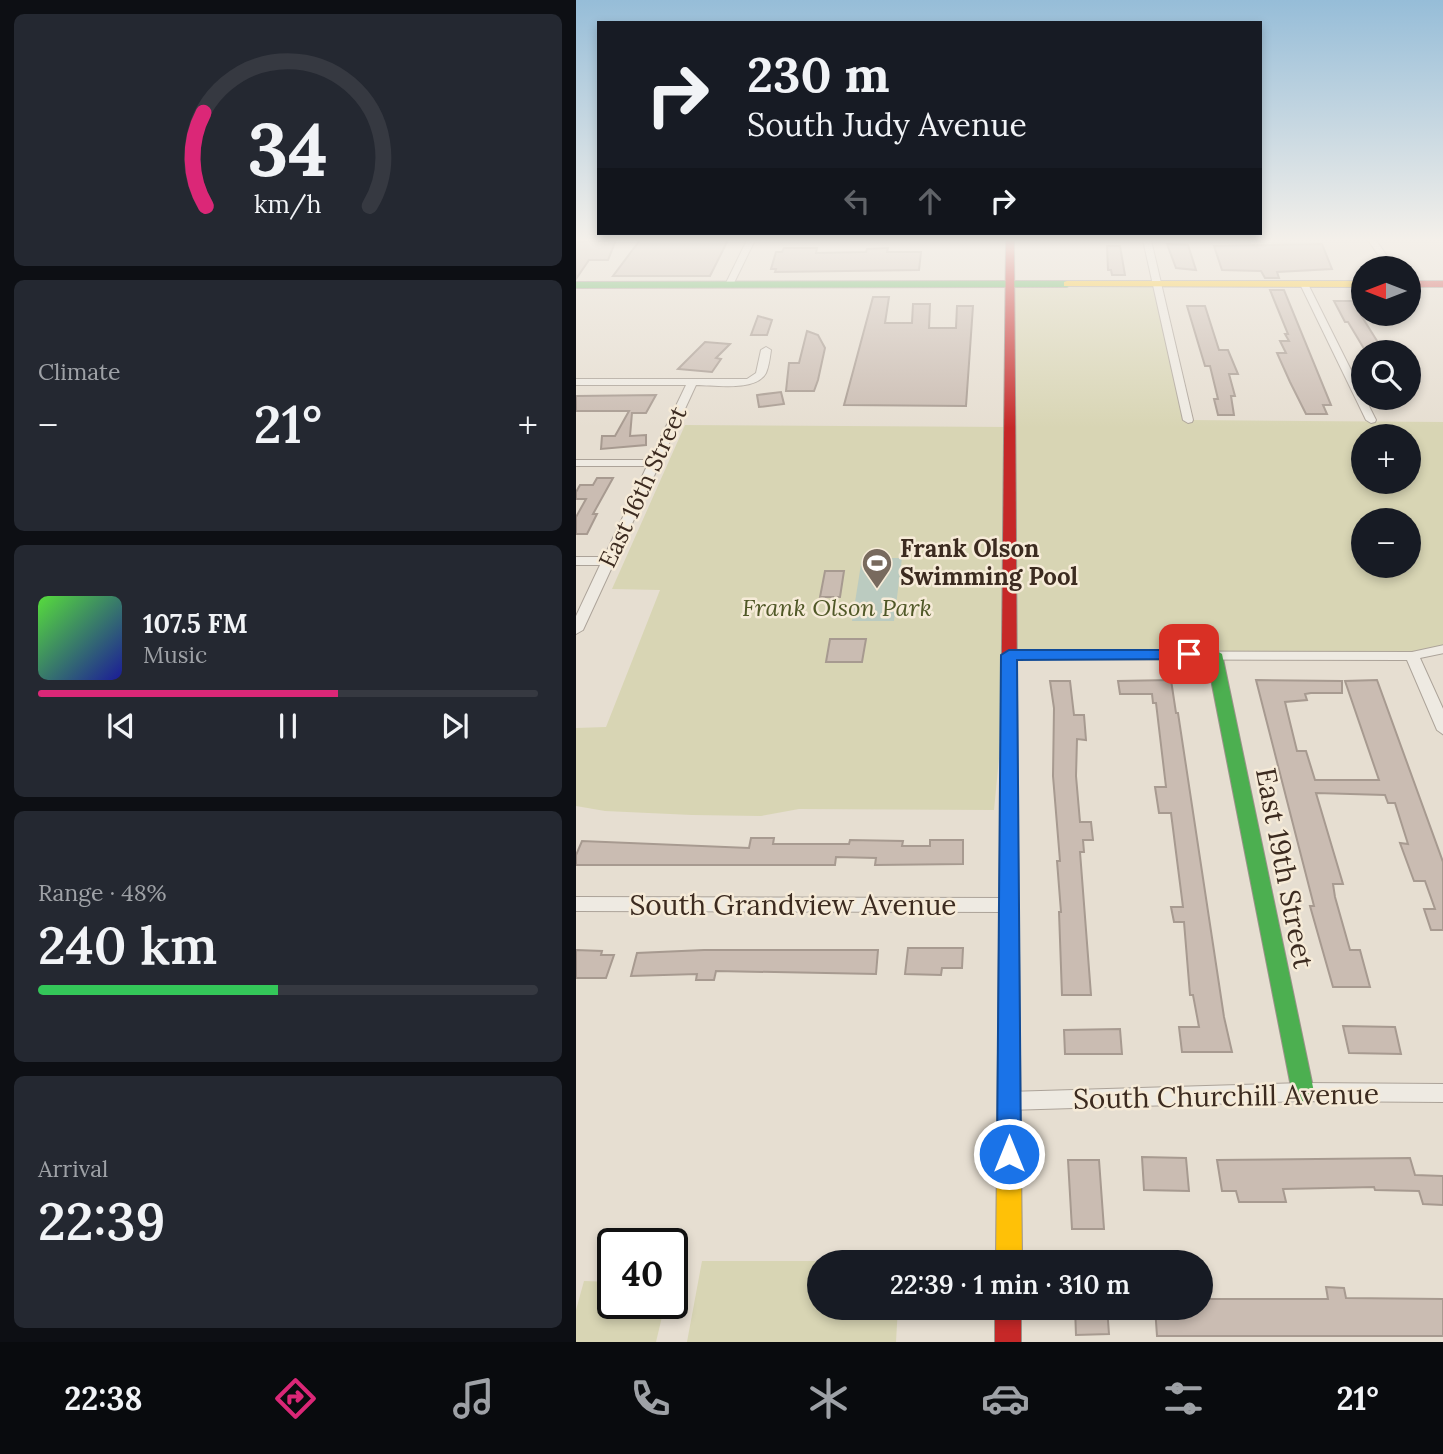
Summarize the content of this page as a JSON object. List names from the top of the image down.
{
  "streets": {
    "street": [
      "East 16th Street",
      "East 19th Street",
      "South Grandview Avenue",
      "South Churchill Avenue"
    ]
  },
  "crossings": [
    ["East 19th Street", "South Churchill Avenue"]
  ],
  "parks": ["Frank Olson Park"],
  "places": {
    "sports": ["Frank Olson Swimming Pool"]
  },
  "north": "left",
  "page": {
    "turn": ["230 m", "South Judy Avenue"],
    "map_buttons": ["+", "−"],
    "tile": [
      "Climate",
      ["Range · 48%", "240 km"],
      ["Arrival", "22:39"]
    ],
    "heat": ["−", "21°", "+"],
    "song": ["107.5 FM", "Music"],
    "limit": "40",
    "trip": "22:39 · 1 min · 310 m",
    "tabs": ["22:38", "21°"],
    "gauge": ["34", "km/h"]
  }
}
